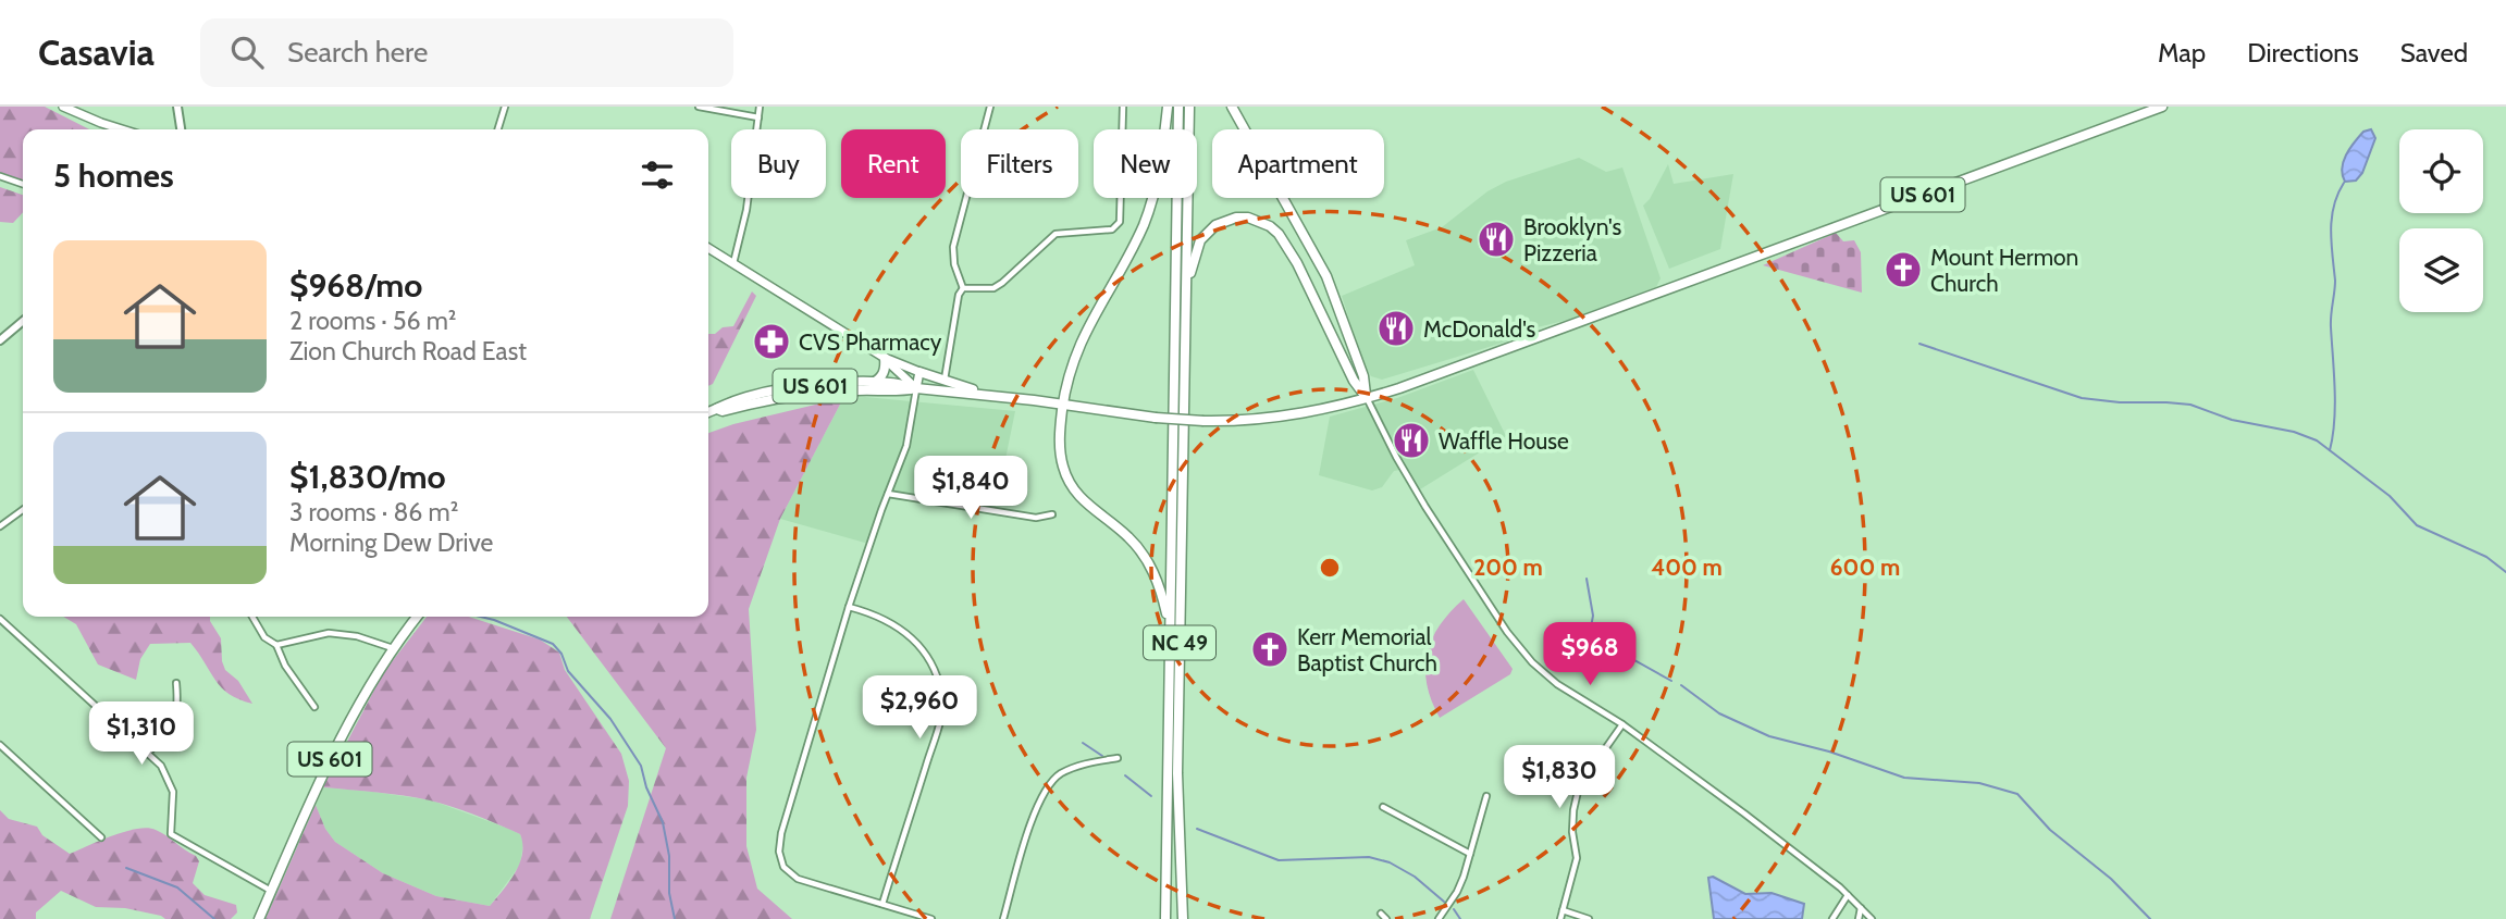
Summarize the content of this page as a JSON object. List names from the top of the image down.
{
  "streets": {
    "highway": ["US 601", "NC 49"]
  },
  "places": {
    "restaurant": ["Brooklyn's Pizzeria", "McDonald's", "Waffle House"],
    "church": ["Mount Hermon Church", "Kerr Memorial Baptist Church"],
    "pharmacy": ["CVS Pharmacy"]
  },
  "page": {
    "header": "Casavia",
    "search": "Search here",
    "nav": ["Map", "Directions", "Saved"],
    "chip": [
      "Buy",
      "Rent",
      "Filters",
      "New",
      "Apartment"
    ],
    "heading": "5 homes",
    "list": [
      {
        "name": "$968/mo",
        "note": "2 rooms · 56 m² · Zion Church Road East"
      },
      {
        "name": "$1,830/mo",
        "note": "3 rooms · 86 m² · Morning Dew Drive"
      }
    ],
    "price": [
      "$1,840",
      "$968",
      "$2,960",
      "$1,310",
      "$1,830"
    ]
  },
  "rings": ["200 m", "400 m", "600 m"]
}
